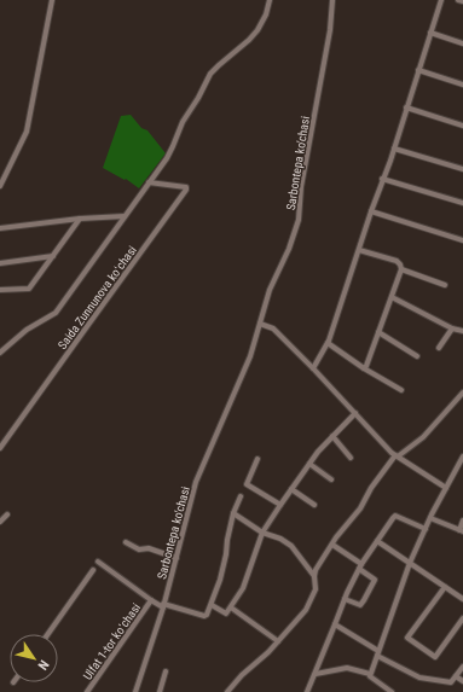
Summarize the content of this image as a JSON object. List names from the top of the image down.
{
  "streets": {
    "street": ["Sarbontepa ko'chasi", "Saida Zunnunova koʻchasi", "Ulfat 1-tor koʻchasi"]
  },
  "north": "bottom right"
}
